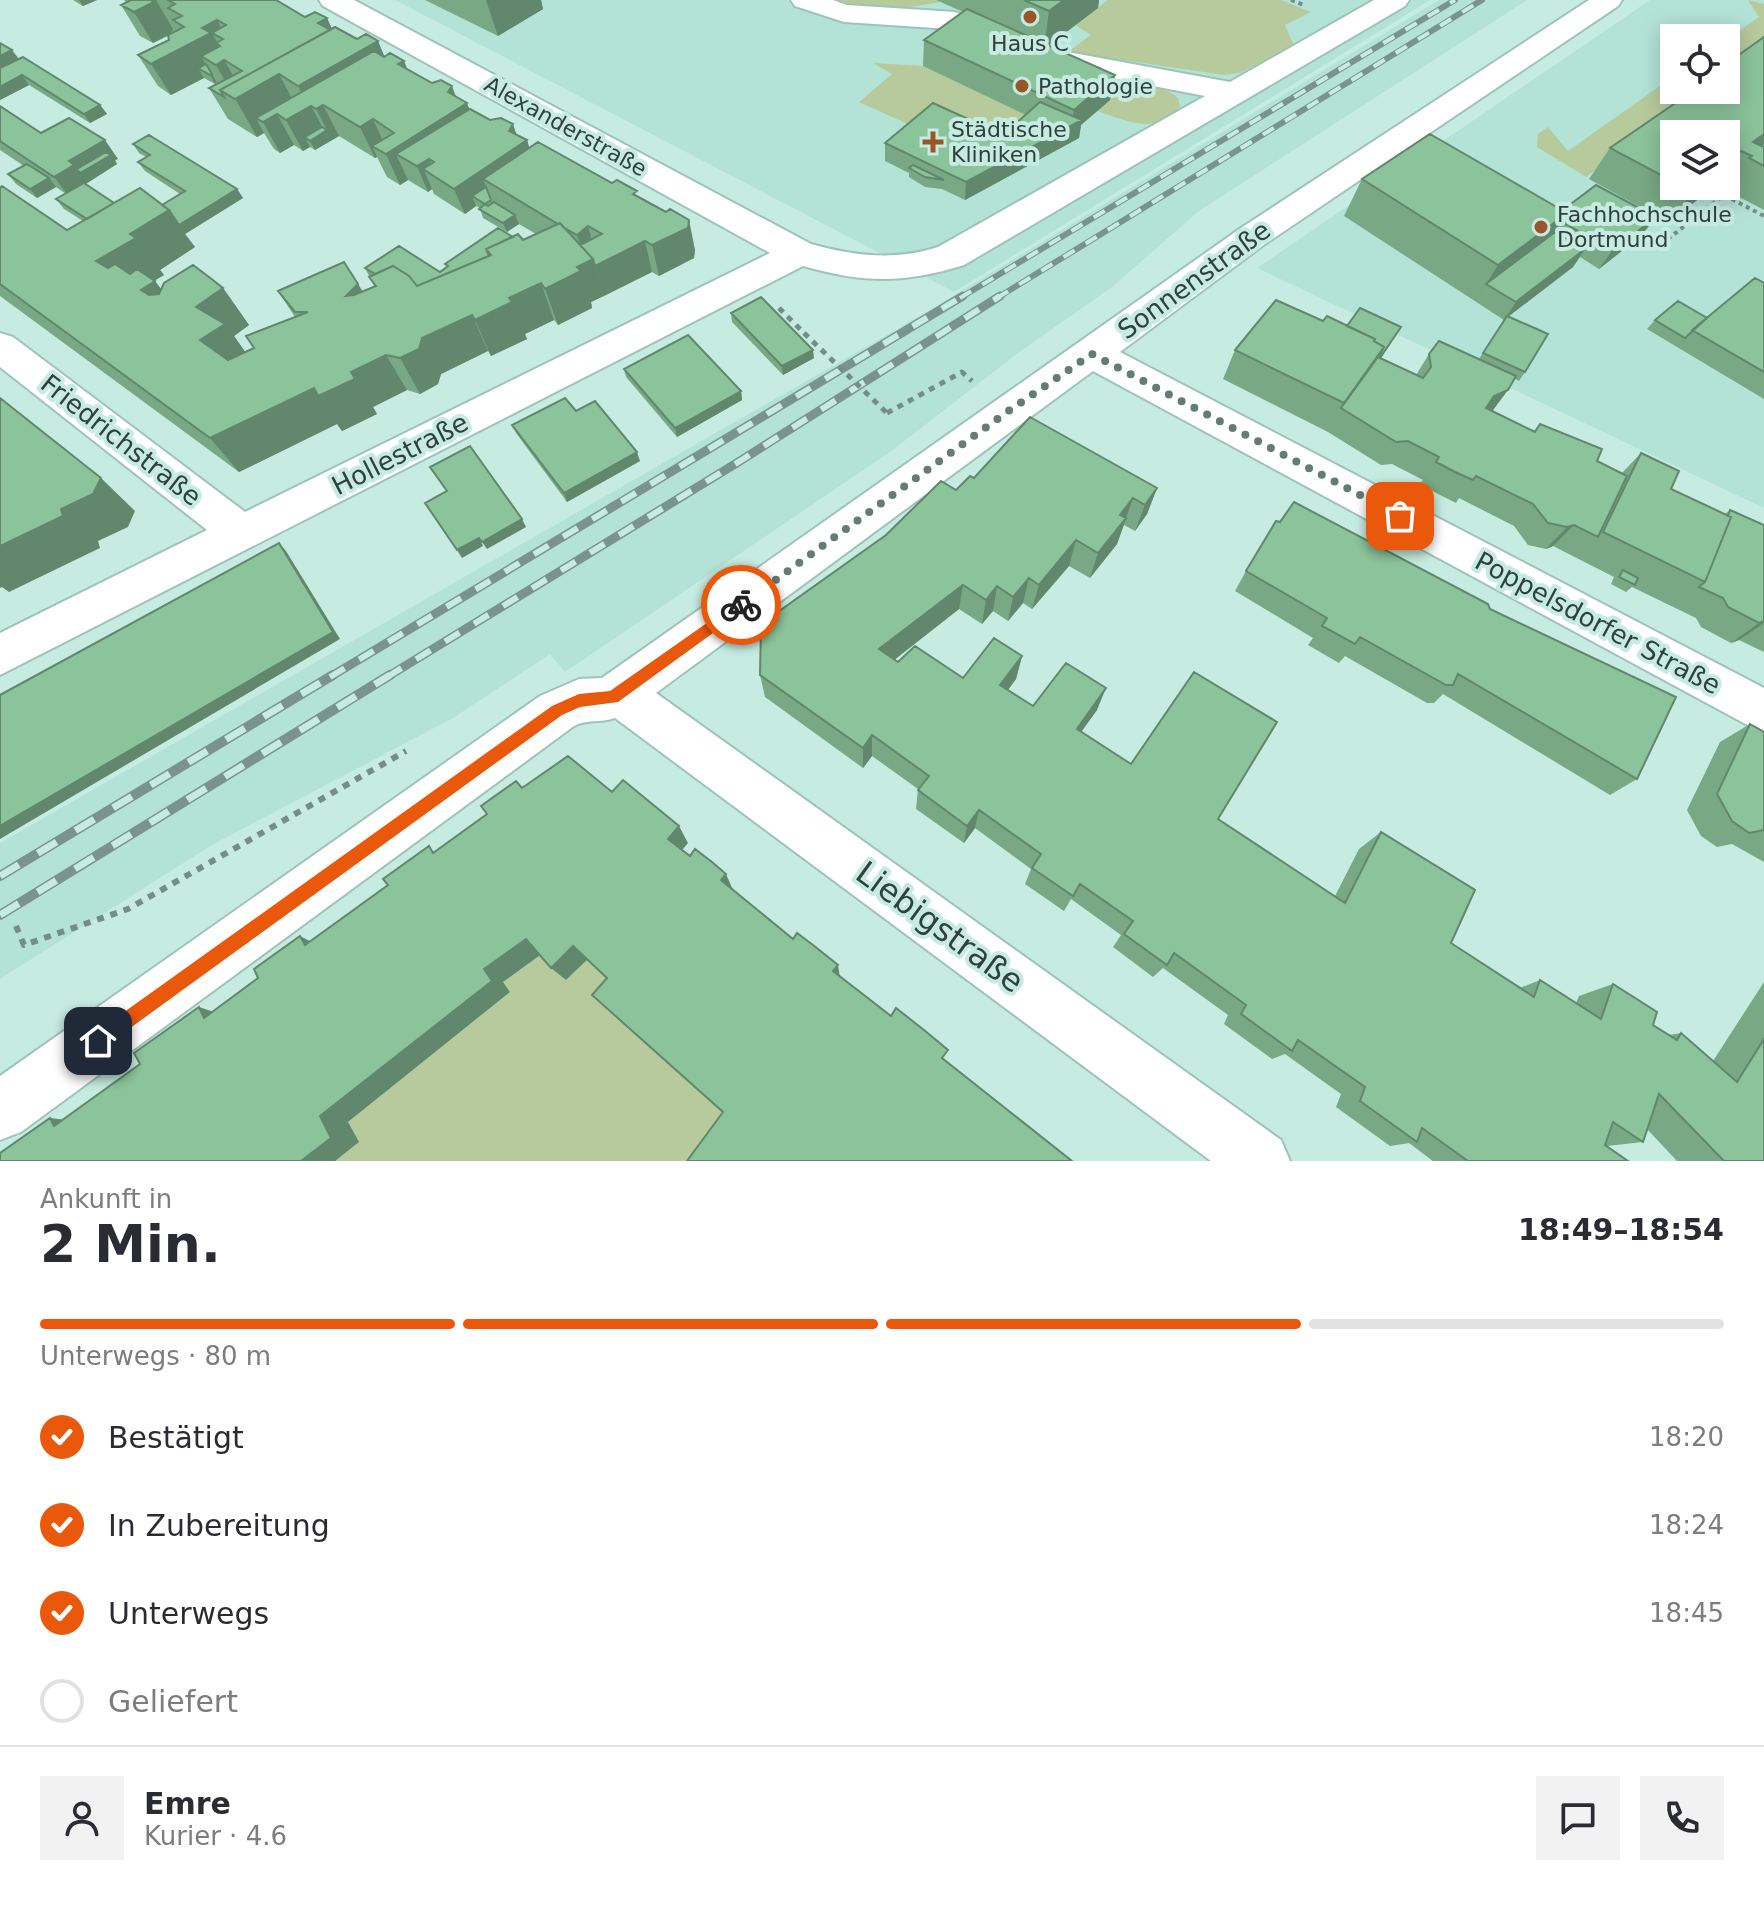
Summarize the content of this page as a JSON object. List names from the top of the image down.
{
  "streets": {
    "street": [
      "Alexanderstraße",
      "Sonnenstraße",
      "Friedrichstraße",
      "Hollestraße",
      "Poppelsdorfer Straße",
      "Liebigstraße"
    ]
  },
  "crossings": [
    ["Alexanderstraße", "Hollestraße"],
    ["Sonnenstraße", "Poppelsdorfer Straße"],
    ["Sonnenstraße", "Liebigstraße"],
    ["Friedrichstraße", "Hollestraße"]
  ],
  "places": {
    "other": ["Haus C", "Pathologie", "Fachhochschule Dortmund"],
    "health": ["Städtische Kliniken"]
  },
  "page": {
    "heading": ["2 Min.", "Ankunft in", "18:49–18:54"],
    "panel": ["Emre", "Kurier · 4.6"],
    "bar": "Unterwegs · 80 m",
    "list": [
      ["Bestätigt", "18:20"],
      ["In Zubereitung", "18:24"],
      ["Unterwegs", "18:45"],
      "Geliefert"
    ]
  }
}
